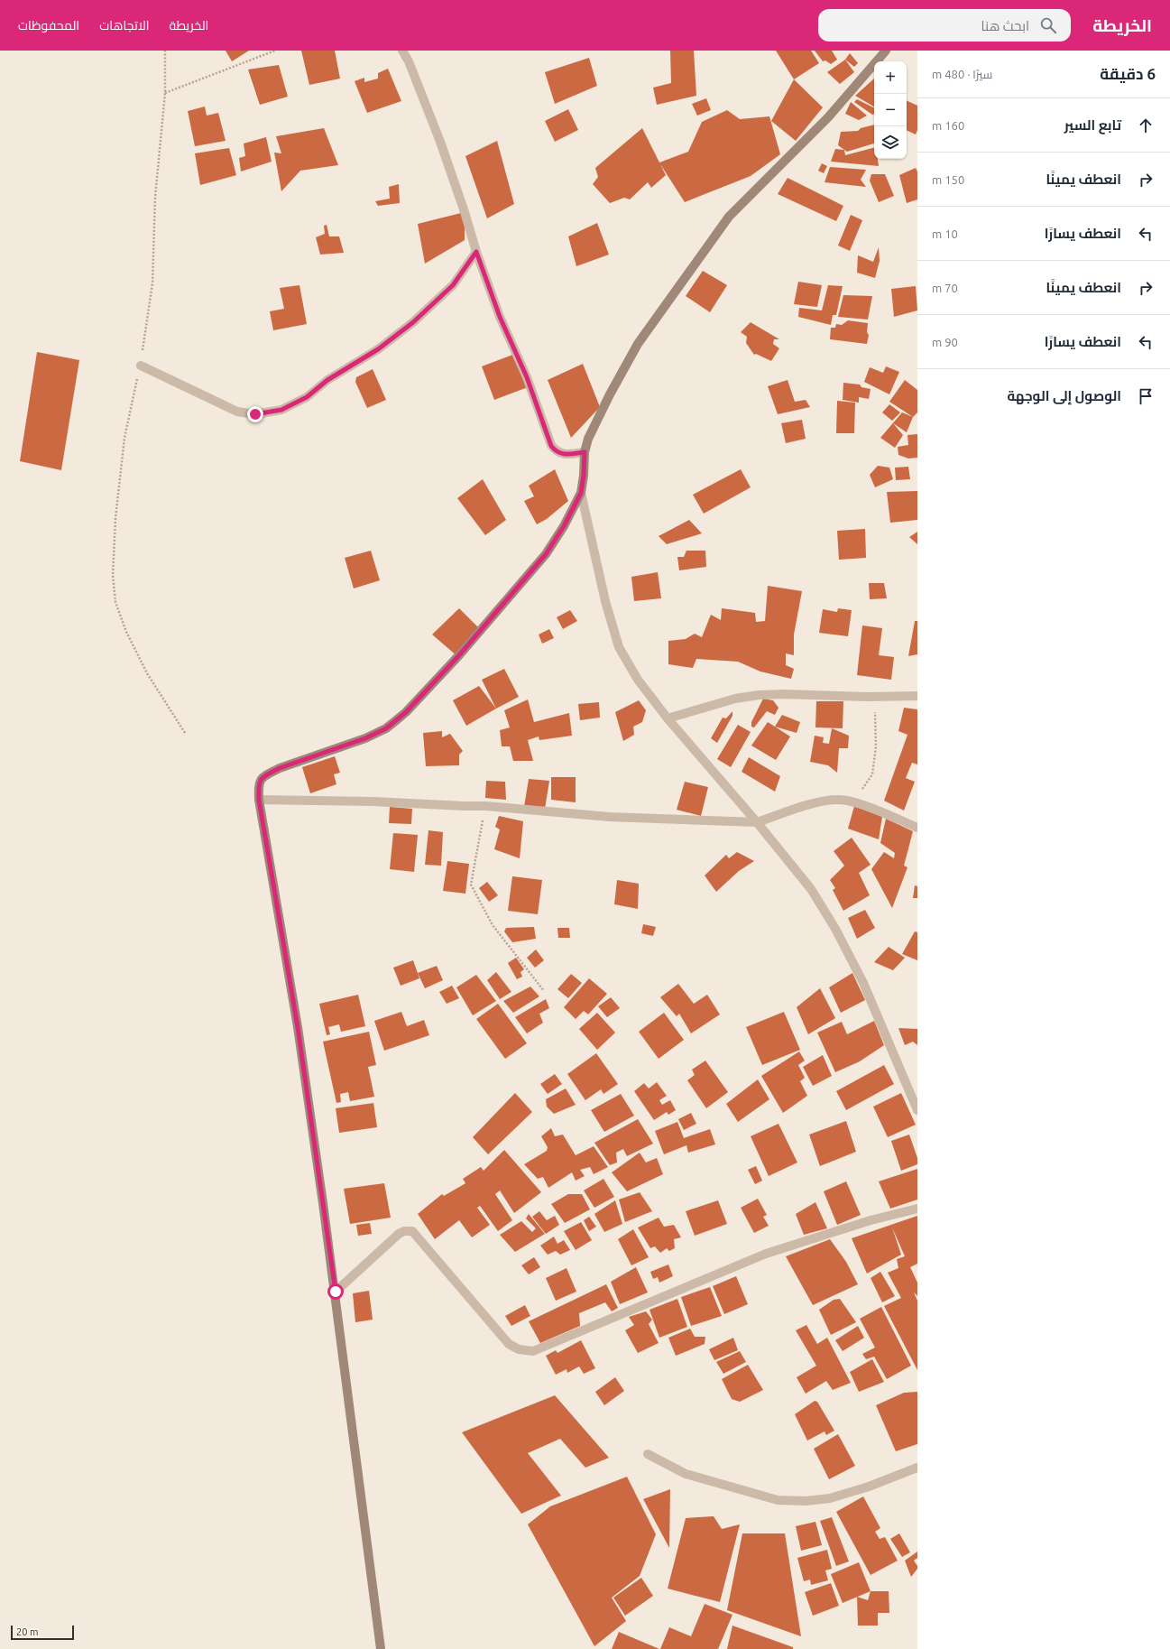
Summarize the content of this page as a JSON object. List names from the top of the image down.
{
  "scale_bar": "20 m",
  "page": {
    "header": "الخريطة",
    "search": "ابحث هنا",
    "nav": ["الخريطة", "الاتجاهات", "المحفوظات"],
    "heading": ["6 دقيقة", "سيرًا · 480 m"],
    "map_buttons": ["+", "−"],
    "list": [
      ["تابع السير", "160 m"],
      ["انعطف يمينًا", "150 m"],
      ["انعطف يسارًا", "10 m"],
      ["انعطف يمينًا", "70 m"],
      ["انعطف يسارًا", "90 m"],
      "الوصول إلى الوجهة"
    ],
    "scale": "20 m"
  }
}
